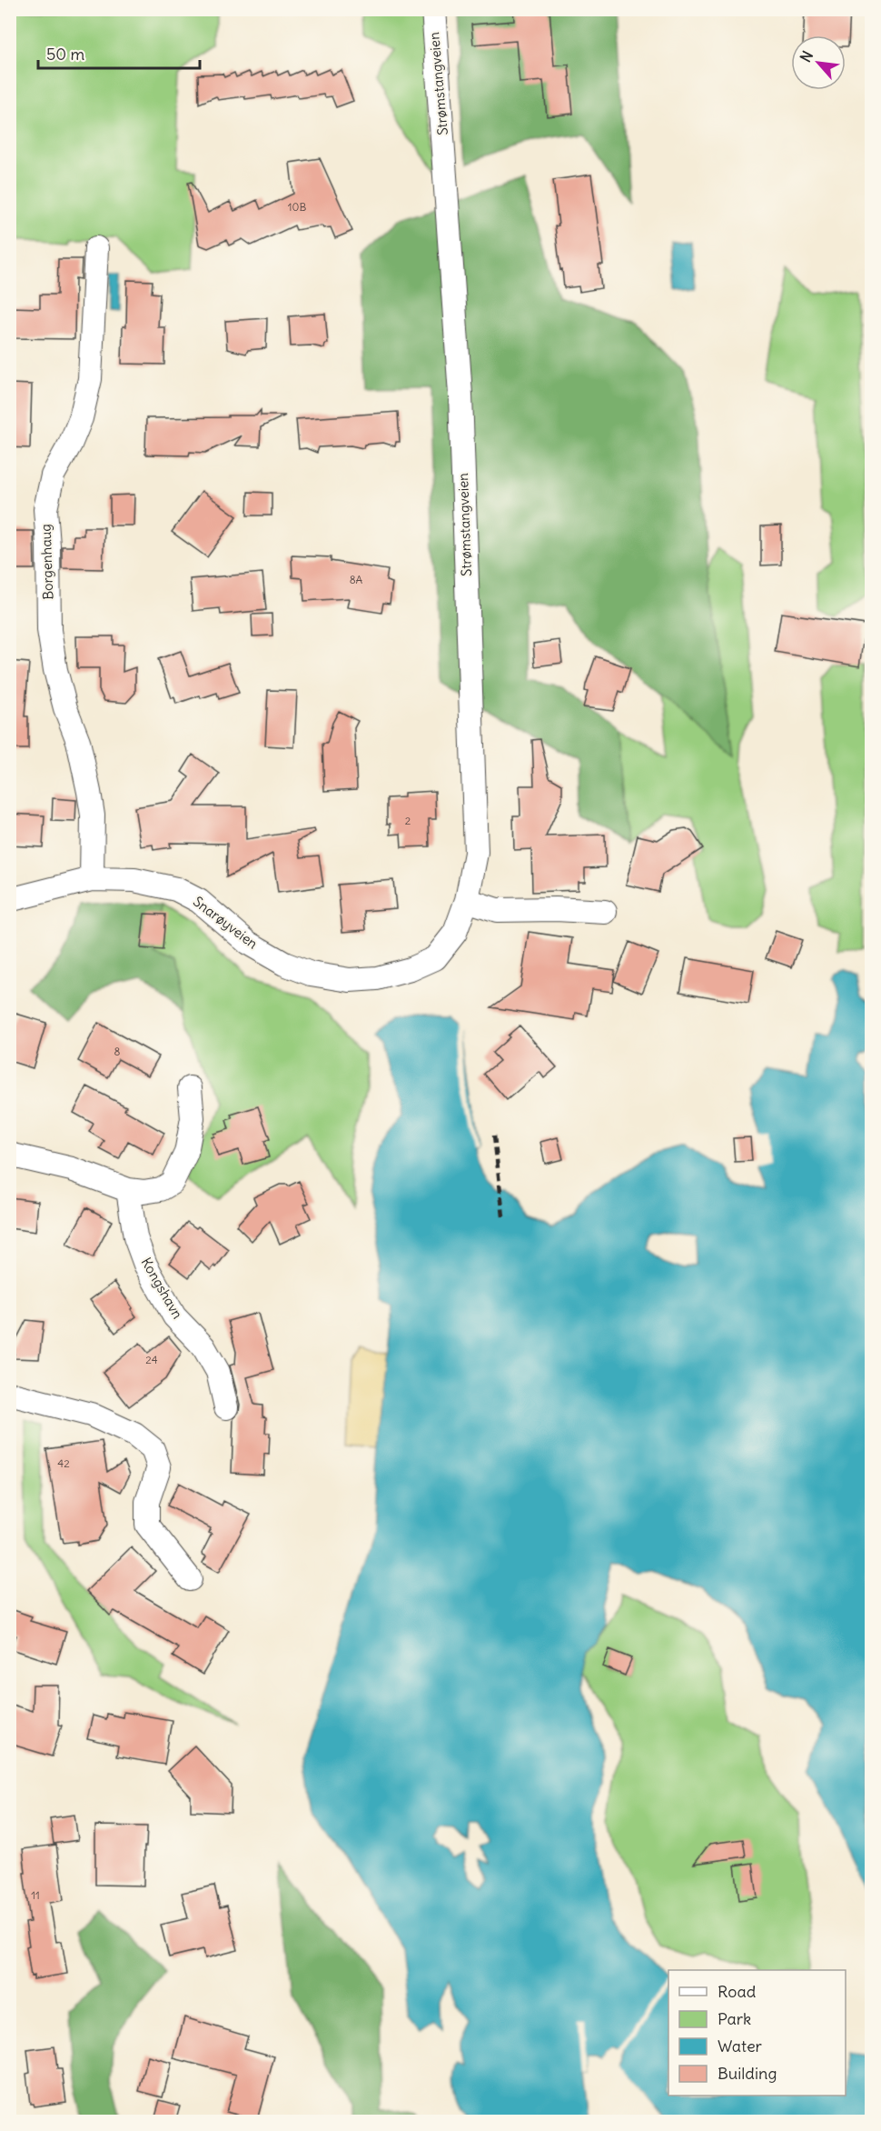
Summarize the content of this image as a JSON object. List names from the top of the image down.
{
  "streets": {
    "street": [
      "Strømstangveien",
      "Borgenhaug",
      "Snarøyveien",
      "Kongshavn"
    ]
  },
  "crossings": [
    ["Strømstangveien", "Snarøyveien"],
    ["Borgenhaug", "Snarøyveien"]
  ],
  "house_numbers": [
    "10B",
    "8A",
    "2",
    "8",
    "24",
    "42",
    "11"
  ],
  "legend": [
    "Road",
    "Park",
    "Water",
    "Building"
  ],
  "scale_bar": "50 m",
  "north": "top left"
}
